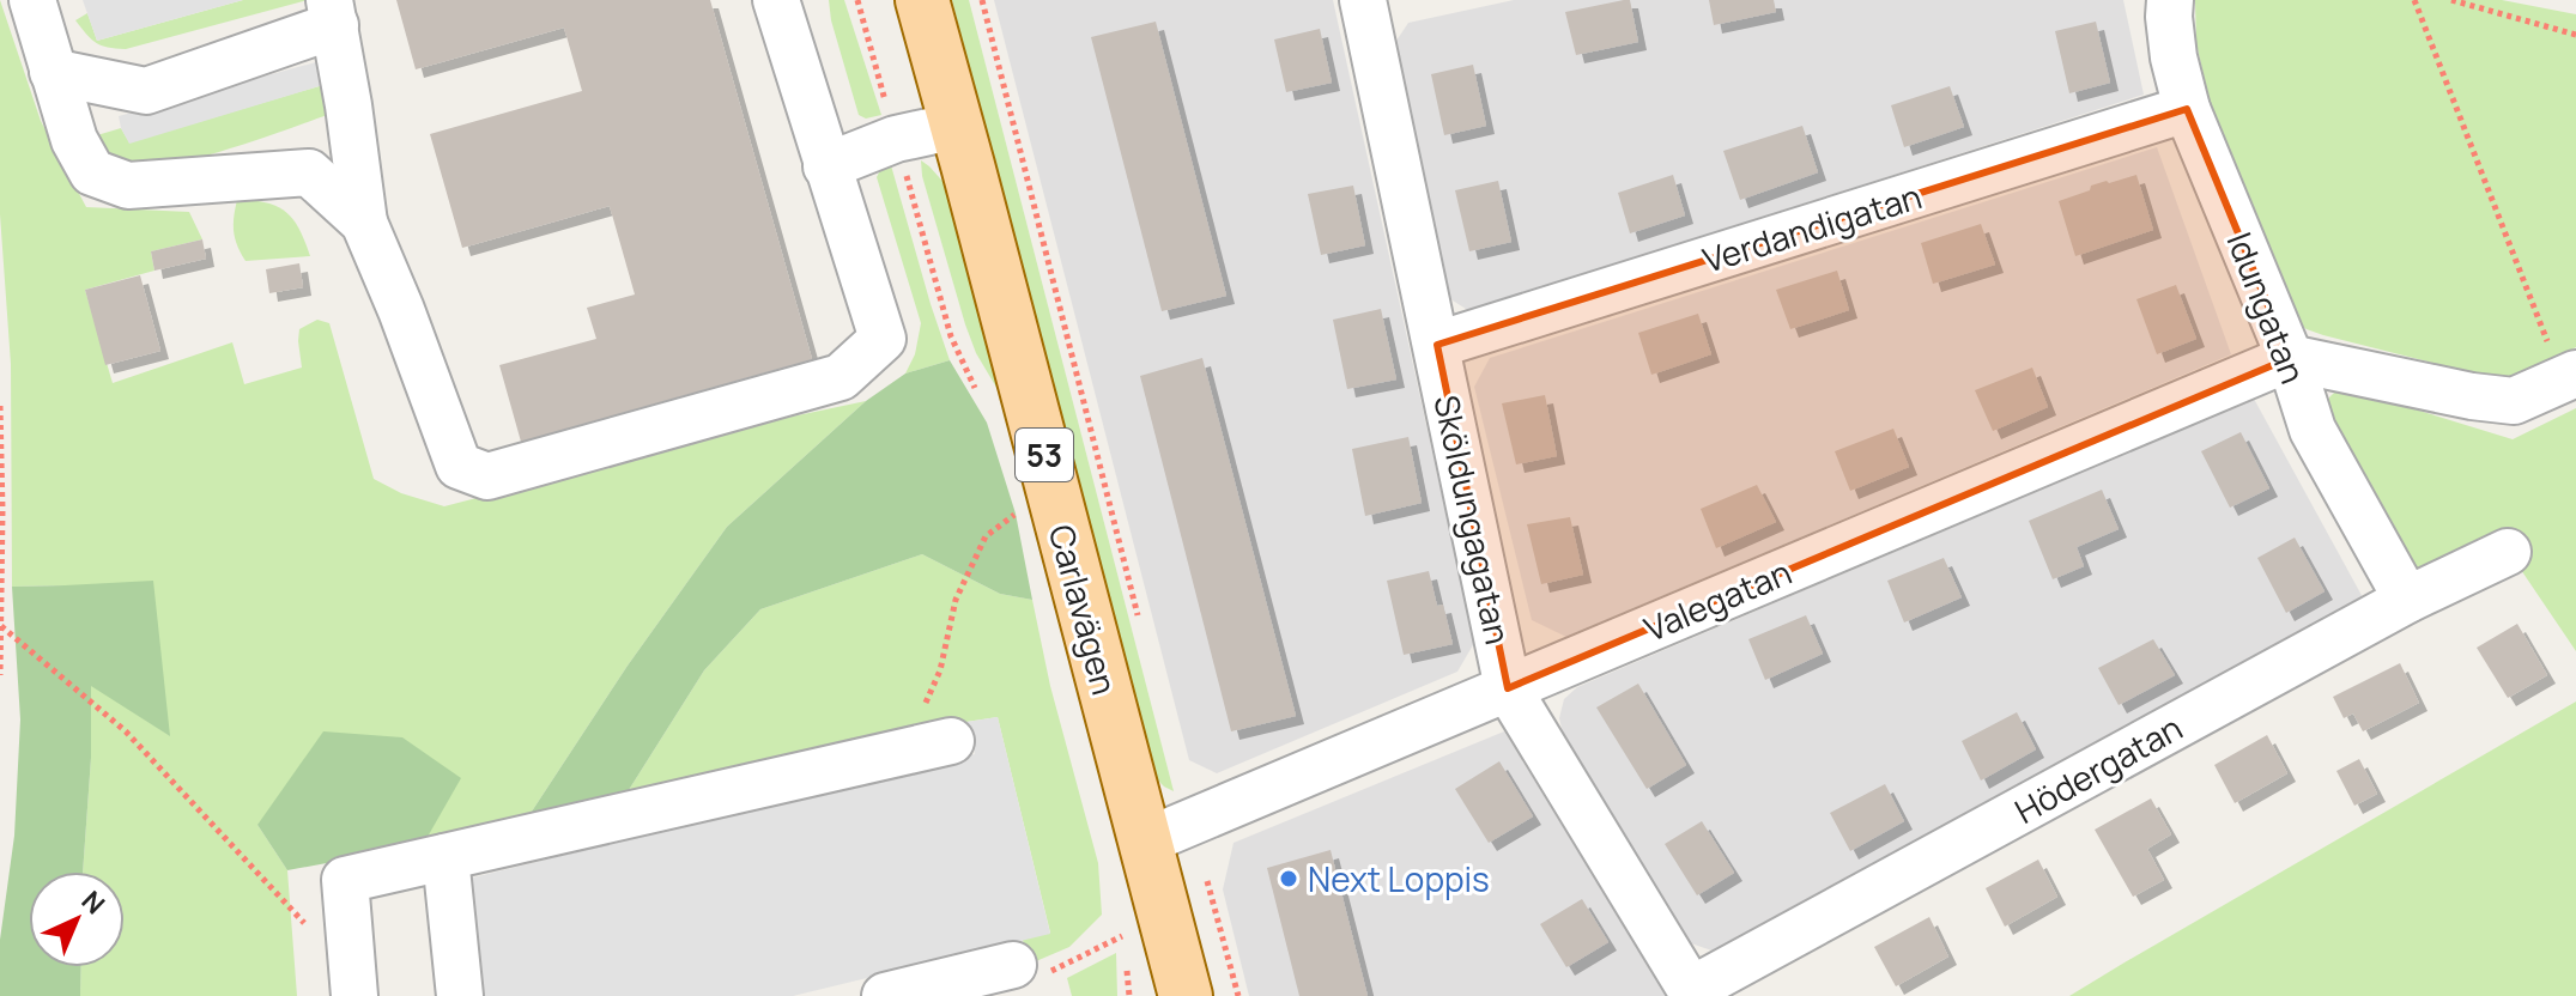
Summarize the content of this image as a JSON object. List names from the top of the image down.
{
  "streets": {
    "main road": ["53", "Carlavägen"],
    "street": [
      "Verdandigatan",
      "Idungatan",
      "Sköldungagatan",
      "Valegatan",
      "Hödergatan"
    ]
  },
  "crossings": [
    ["Verdandigatan", "Idungatan"],
    ["Verdandigatan", "Sköldungagatan"],
    ["Idungatan", "Valegatan"],
    ["Idungatan", "Hödergatan"],
    ["Sköldungagatan", "Valegatan"],
    ["Sköldungagatan", "Hödergatan"],
    ["Valegatan", "Carlavägen"]
  ],
  "places": ["Next Loppis"],
  "north": "top right"
}
